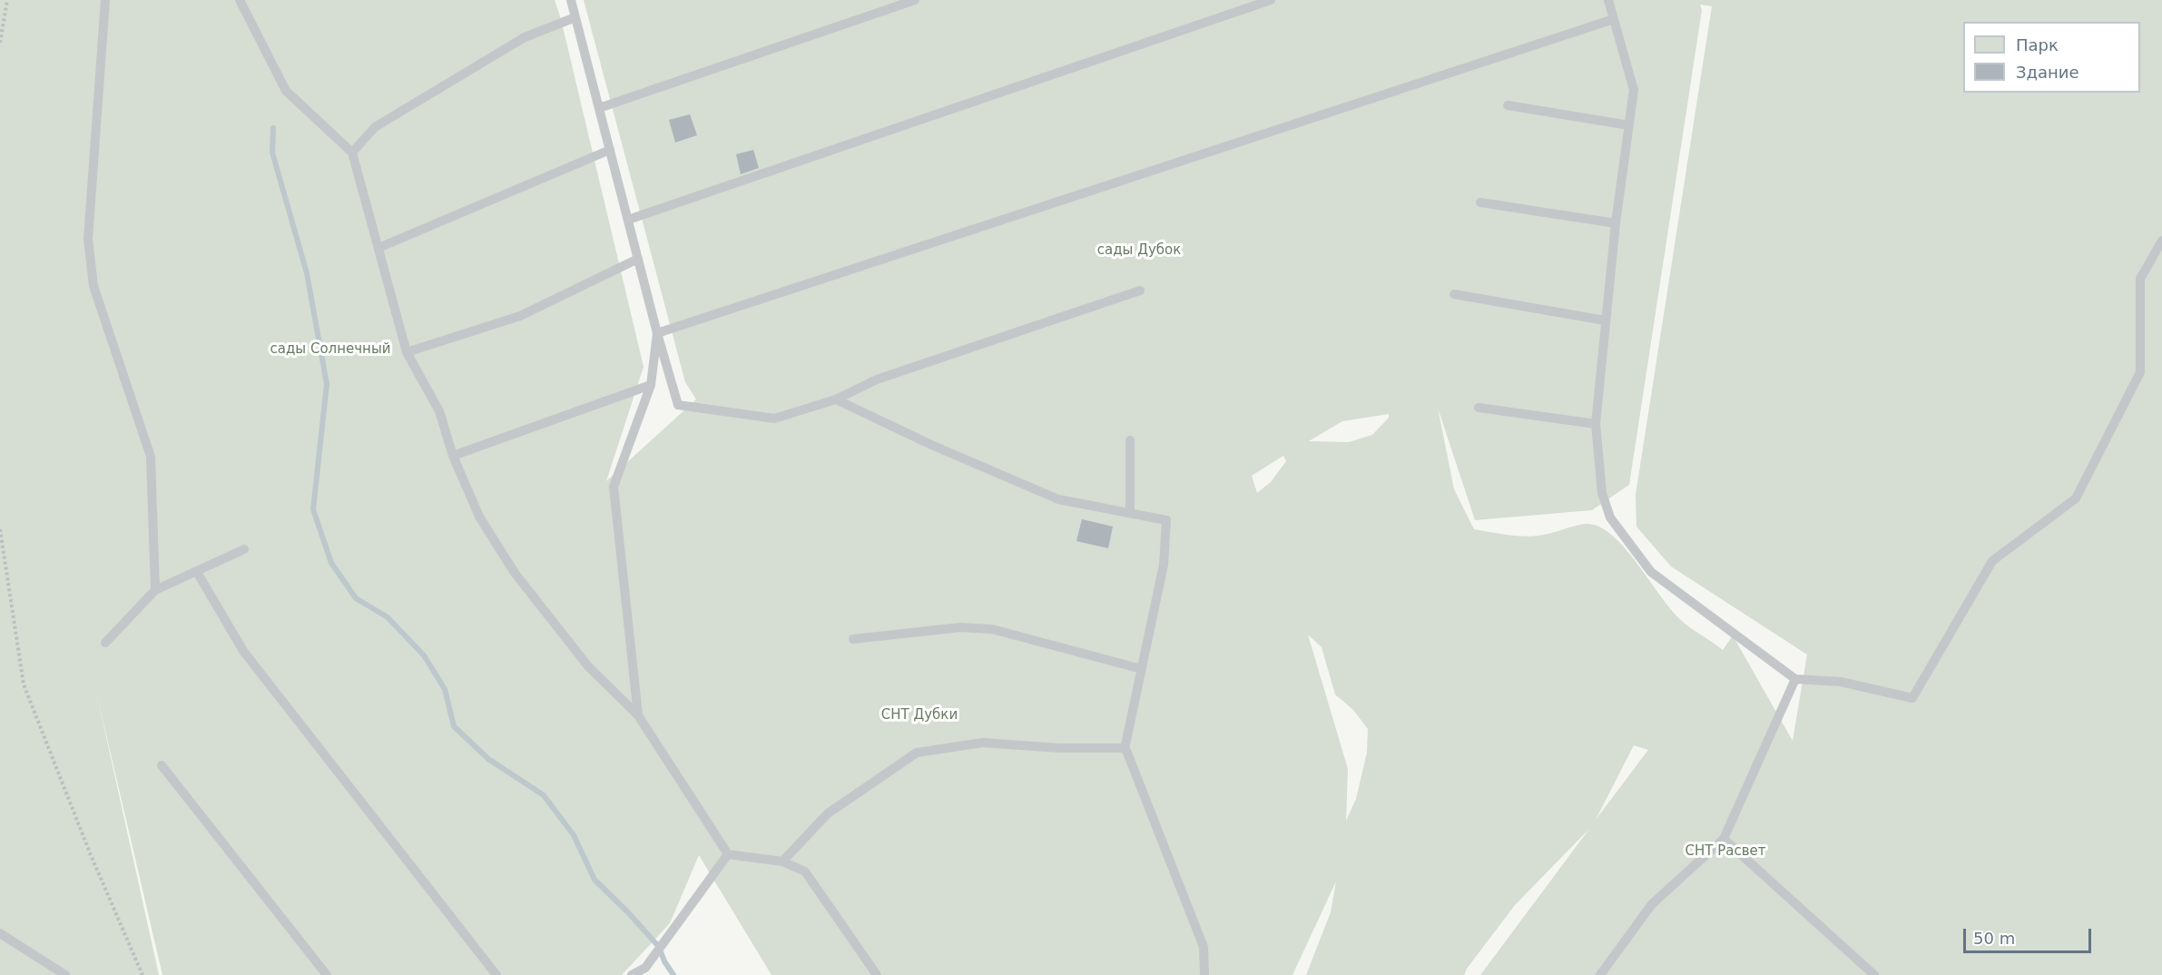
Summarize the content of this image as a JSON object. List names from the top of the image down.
{
  "parks": [
    "сады Дубок",
    "сады Солнечный",
    "СНТ Дубки",
    "СНТ Расвет"
  ],
  "legend": ["Парк", "Здание"],
  "scale_bar": "50 m"
}
